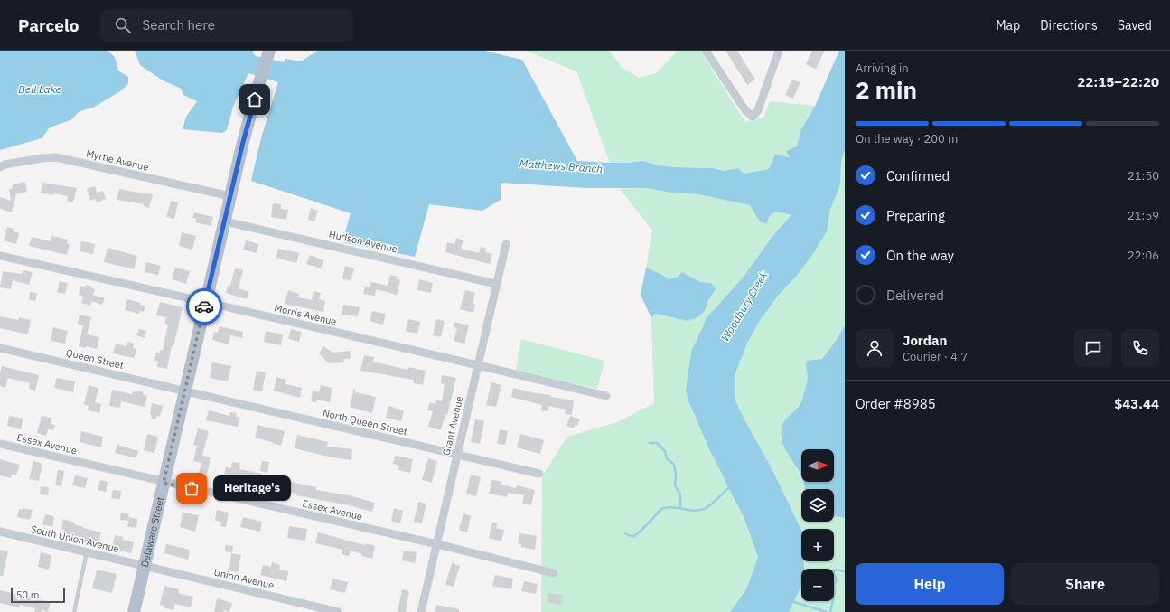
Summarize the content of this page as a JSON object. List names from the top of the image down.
{
  "streets": {
    "main road": ["Delaware Street"],
    "street": [
      "Myrtle Avenue",
      "Hudson Avenue",
      "Morris Avenue",
      "Queen Street",
      "North Queen Street",
      "Grant Avenue",
      "Essex Avenue",
      "South Union Avenue",
      "Union Avenue"
    ]
  },
  "crossings": [
    ["Myrtle Avenue", "Delaware Street"],
    ["Hudson Avenue", "Grant Avenue"],
    ["Hudson Avenue", "Delaware Street"],
    ["Morris Avenue", "Grant Avenue"],
    ["Morris Avenue", "Delaware Street"],
    ["Queen Street", "North Queen Street"],
    ["Queen Street", "Delaware Street"],
    ["North Queen Street", "Grant Avenue"],
    ["North Queen Street", "Delaware Street"],
    ["Grant Avenue", "Essex Avenue"],
    ["Essex Avenue", "Delaware Street"],
    ["Delaware Street", "South Union Avenue"],
    ["Delaware Street", "Union Avenue"],
    ["South Union Avenue", "Union Avenue"]
  ],
  "water": ["Bell Lake", "Matthews Branch", "Woodbury Creek"],
  "places": ["Heritage's"],
  "scale_bar": "50 m",
  "north": "right",
  "page": {
    "header": "Parcelo",
    "search": "Search here",
    "nav": ["Map", "Directions", "Saved"],
    "heading": ["2 min", "Arriving in", "22:15–22:20"],
    "panel": [
      "Jordan",
      "Courier · 4.7",
      "Order #8985",
      "$43.44"
    ],
    "bar": "On the way · 200 m",
    "list": [
      ["Confirmed", "21:50"],
      ["Preparing", "21:59"],
      ["On the way", "22:06"],
      "Delivered"
    ],
    "map_buttons": ["+", "−"],
    "bubble": "Heritage's",
    "buttons": ["Help", "Share"],
    "scale": "50 m"
  }
}
